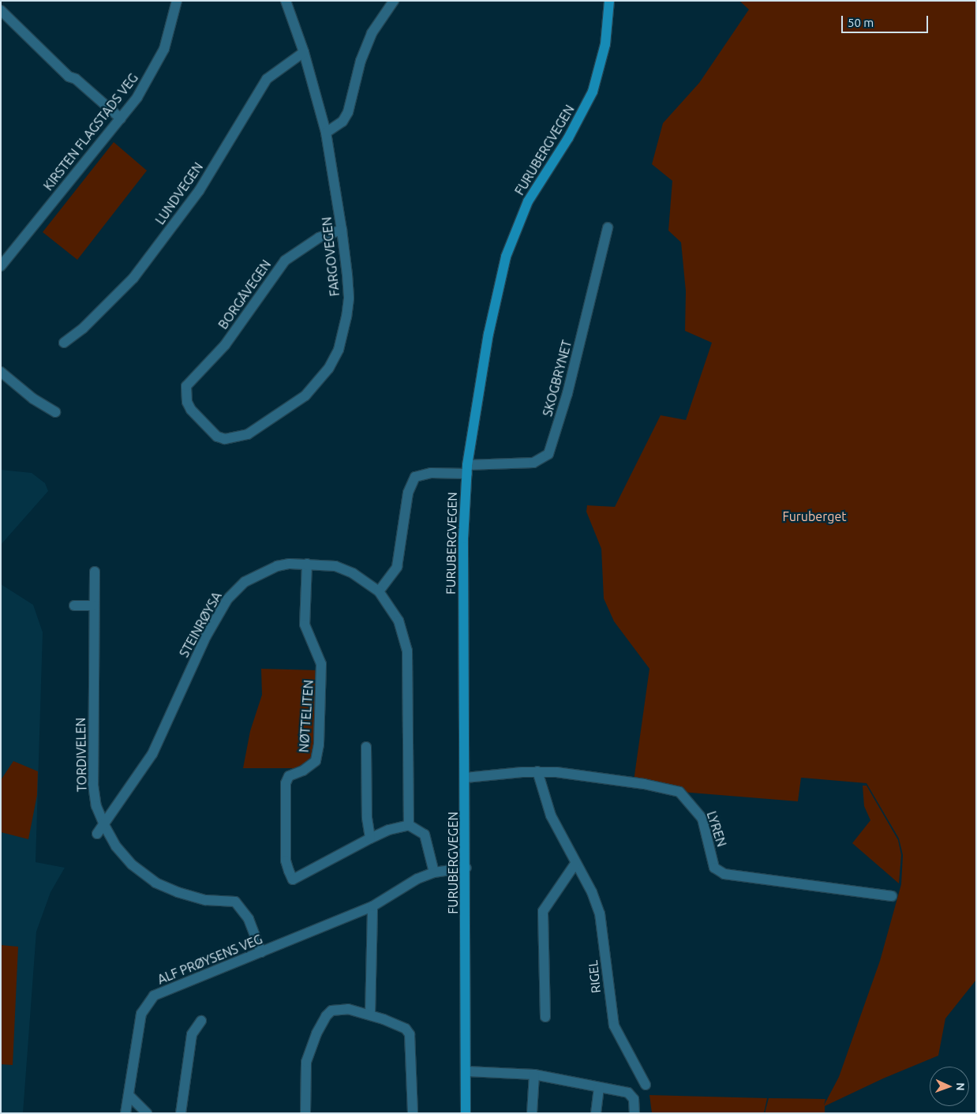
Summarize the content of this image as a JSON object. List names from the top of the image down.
{
  "streets": {
    "main road": ["FURUBERGVEGEN"],
    "street": [
      "KIRSTEN FLAGSTADS VEG",
      "LUNDVEGEN",
      "FARGOVEGEN",
      "BORGÅVEGEN",
      "SKOGBRYNET",
      "STEINRØYSA",
      "NØTTELITEN",
      "TORDIVELEN",
      "LYREN",
      "ALF PRØYSENS VEG",
      "RIGEL"
    ]
  },
  "crossings": [
    ["FURUBERGVEGEN", "SKOGBRYNET"],
    ["FURUBERGVEGEN", "LYREN"],
    ["FURUBERGVEGEN", "ALF PRØYSENS VEG"],
    ["LUNDVEGEN", "FARGOVEGEN"],
    ["FARGOVEGEN", "BORGÅVEGEN"],
    ["SKOGBRYNET", "STEINRØYSA"],
    ["STEINRØYSA", "NØTTELITEN"],
    ["STEINRØYSA", "TORDIVELEN"],
    ["TORDIVELEN", "ALF PRØYSENS VEG"],
    ["LYREN", "RIGEL"]
  ],
  "parks": ["Furuberget"],
  "scale_bar": "50 m",
  "north": "right"
}
